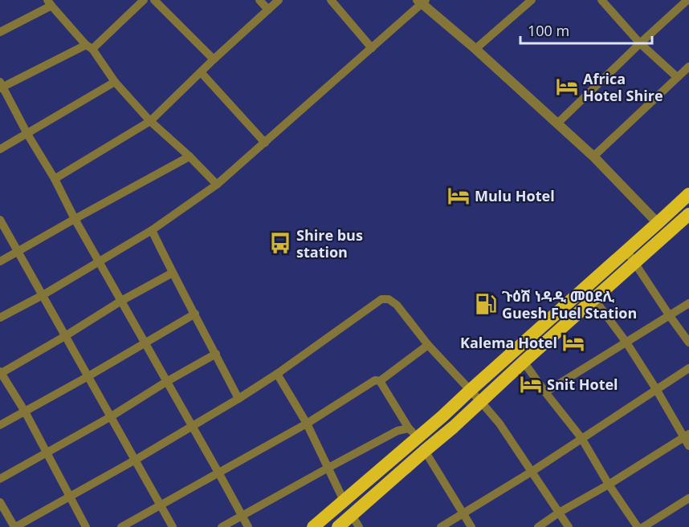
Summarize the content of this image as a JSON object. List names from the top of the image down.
{
  "places": {
    "hotel": [
      "Africa Hotel Shire",
      "Mulu Hotel",
      "Kalema Hotel",
      "Snit Hotel"
    ],
    "bus stop": ["Shire bus station"],
    "fuel station": ["ጉዕሽ ነዳዲ መዐደሊ Guesh Fuel Station"]
  },
  "scale_bar": "100 m"
}
